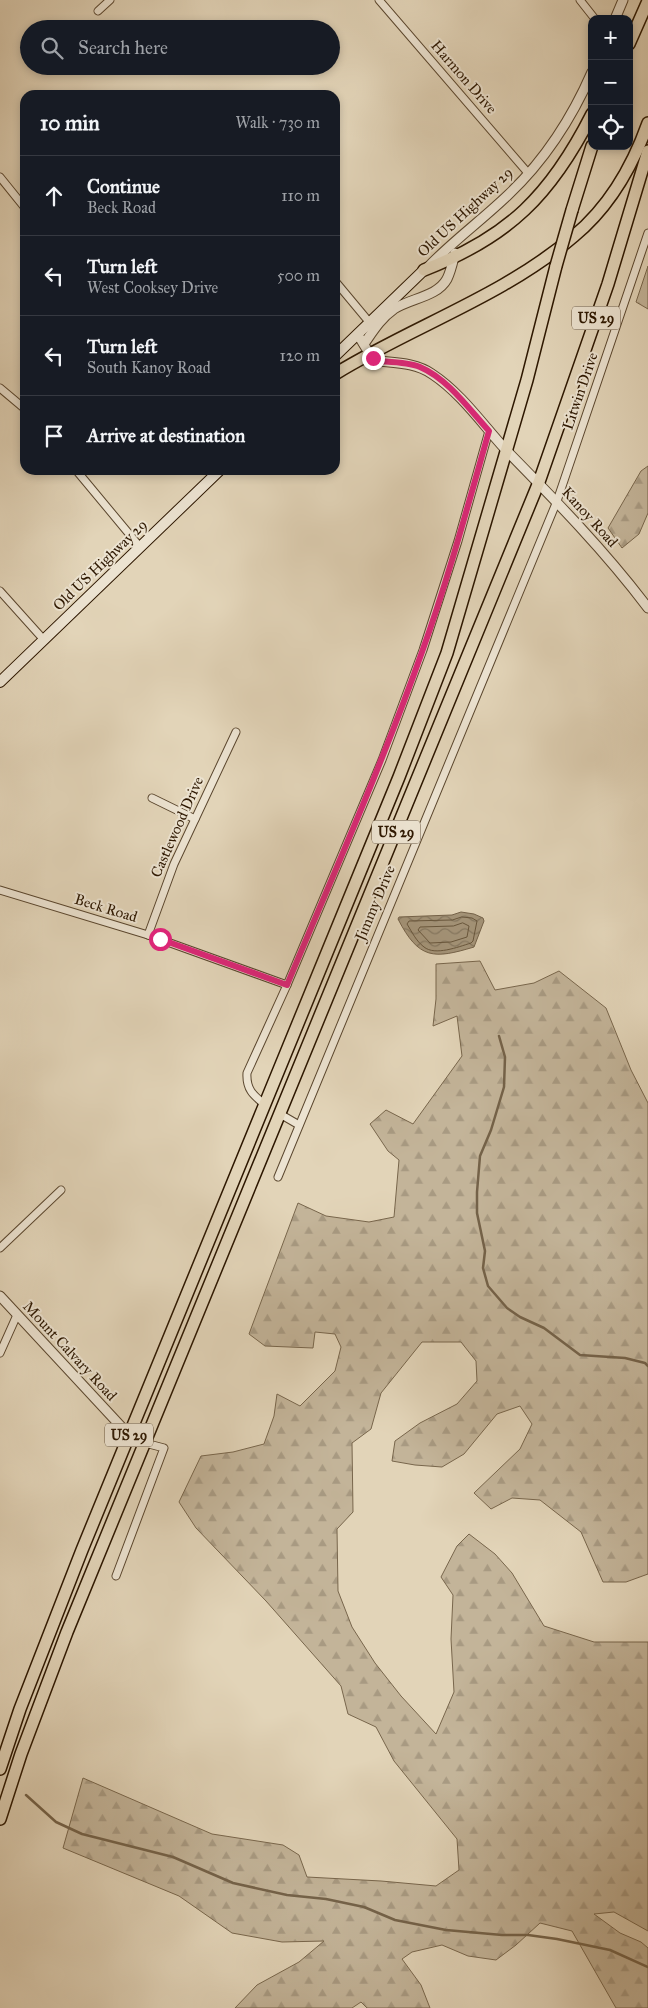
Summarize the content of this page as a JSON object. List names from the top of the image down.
{
  "streets": {
    "highway": ["US 29"],
    "main road": ["Old US Highway 29"],
    "street": [
      "Harmon Drive",
      "Litwin Drive",
      "Kanoy Road",
      "Castlewood Drive",
      "Jimmy Drive",
      "Beck Road",
      "Mount Calvary Road"
    ]
  },
  "crossings": [
    ["Harmon Drive", "Old US Highway 29"],
    ["US 29", "Kanoy Road"],
    ["US 29", "Mount Calvary Road"],
    ["Litwin Drive", "Kanoy Road"],
    ["Litwin Drive", "Jimmy Drive"],
    ["Kanoy Road", "Jimmy Drive"],
    ["Castlewood Drive", "Beck Road"]
  ],
  "page": {
    "map_buttons": ["+", "−"],
    "search": "Search here",
    "heading": ["10 min", "Walk · 730 m"],
    "list": [
      ["Continue", "Beck Road", "110 m"],
      ["Turn left", "West Cooksey Drive", "500 m"],
      ["Turn left", "South Kanoy Road", "120 m"],
      "Arrive at destination"
    ]
  }
}
